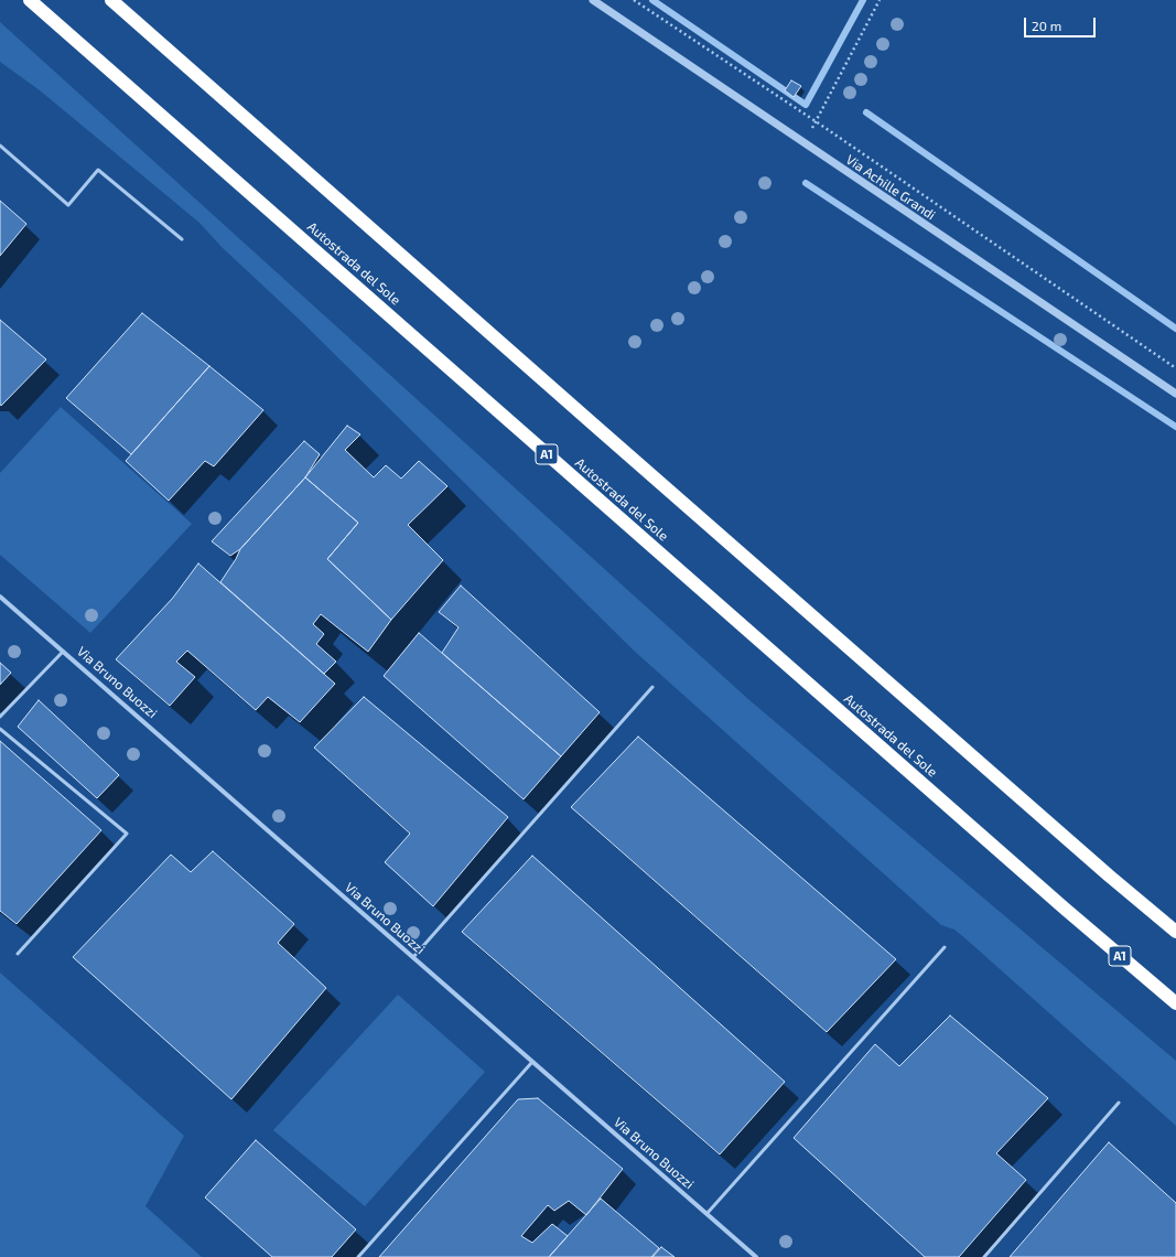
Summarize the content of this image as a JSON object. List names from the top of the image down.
{
  "streets": {
    "highway": ["Autostrada del Sole", "A1"],
    "street": ["Via Achille Grandi", "Via Bruno Buozzi"]
  },
  "scale_bar": "20 m"
}
